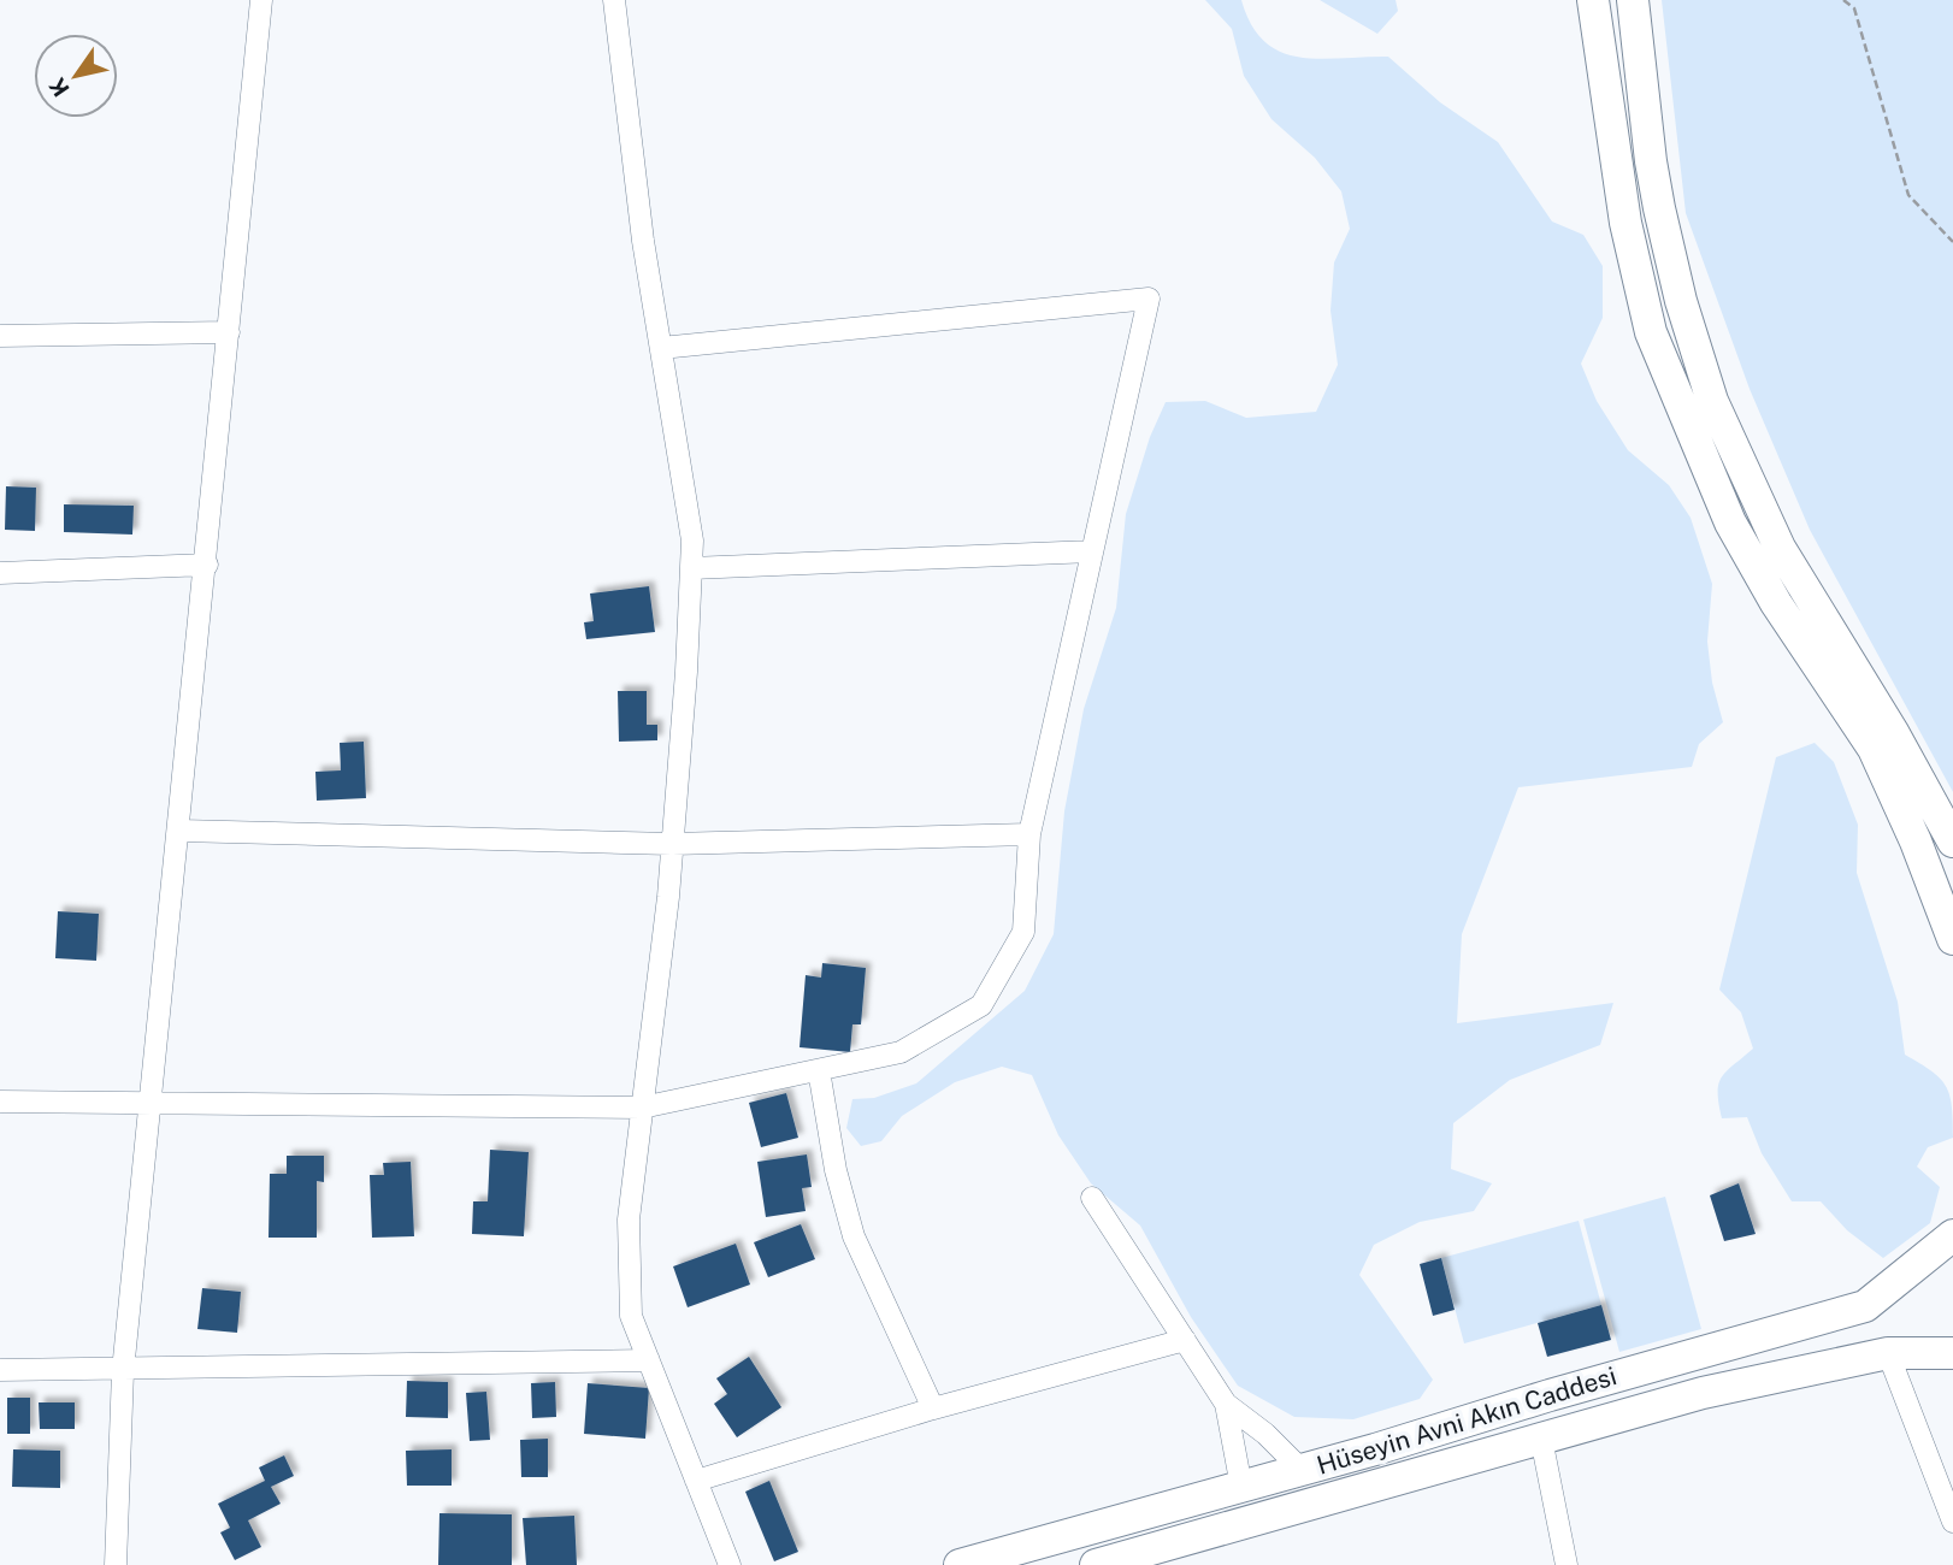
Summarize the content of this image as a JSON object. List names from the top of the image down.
{
  "streets": {
    "main road": ["Hüseyin Avni Akın Caddesi"]
  },
  "north": "bottom left"
}
